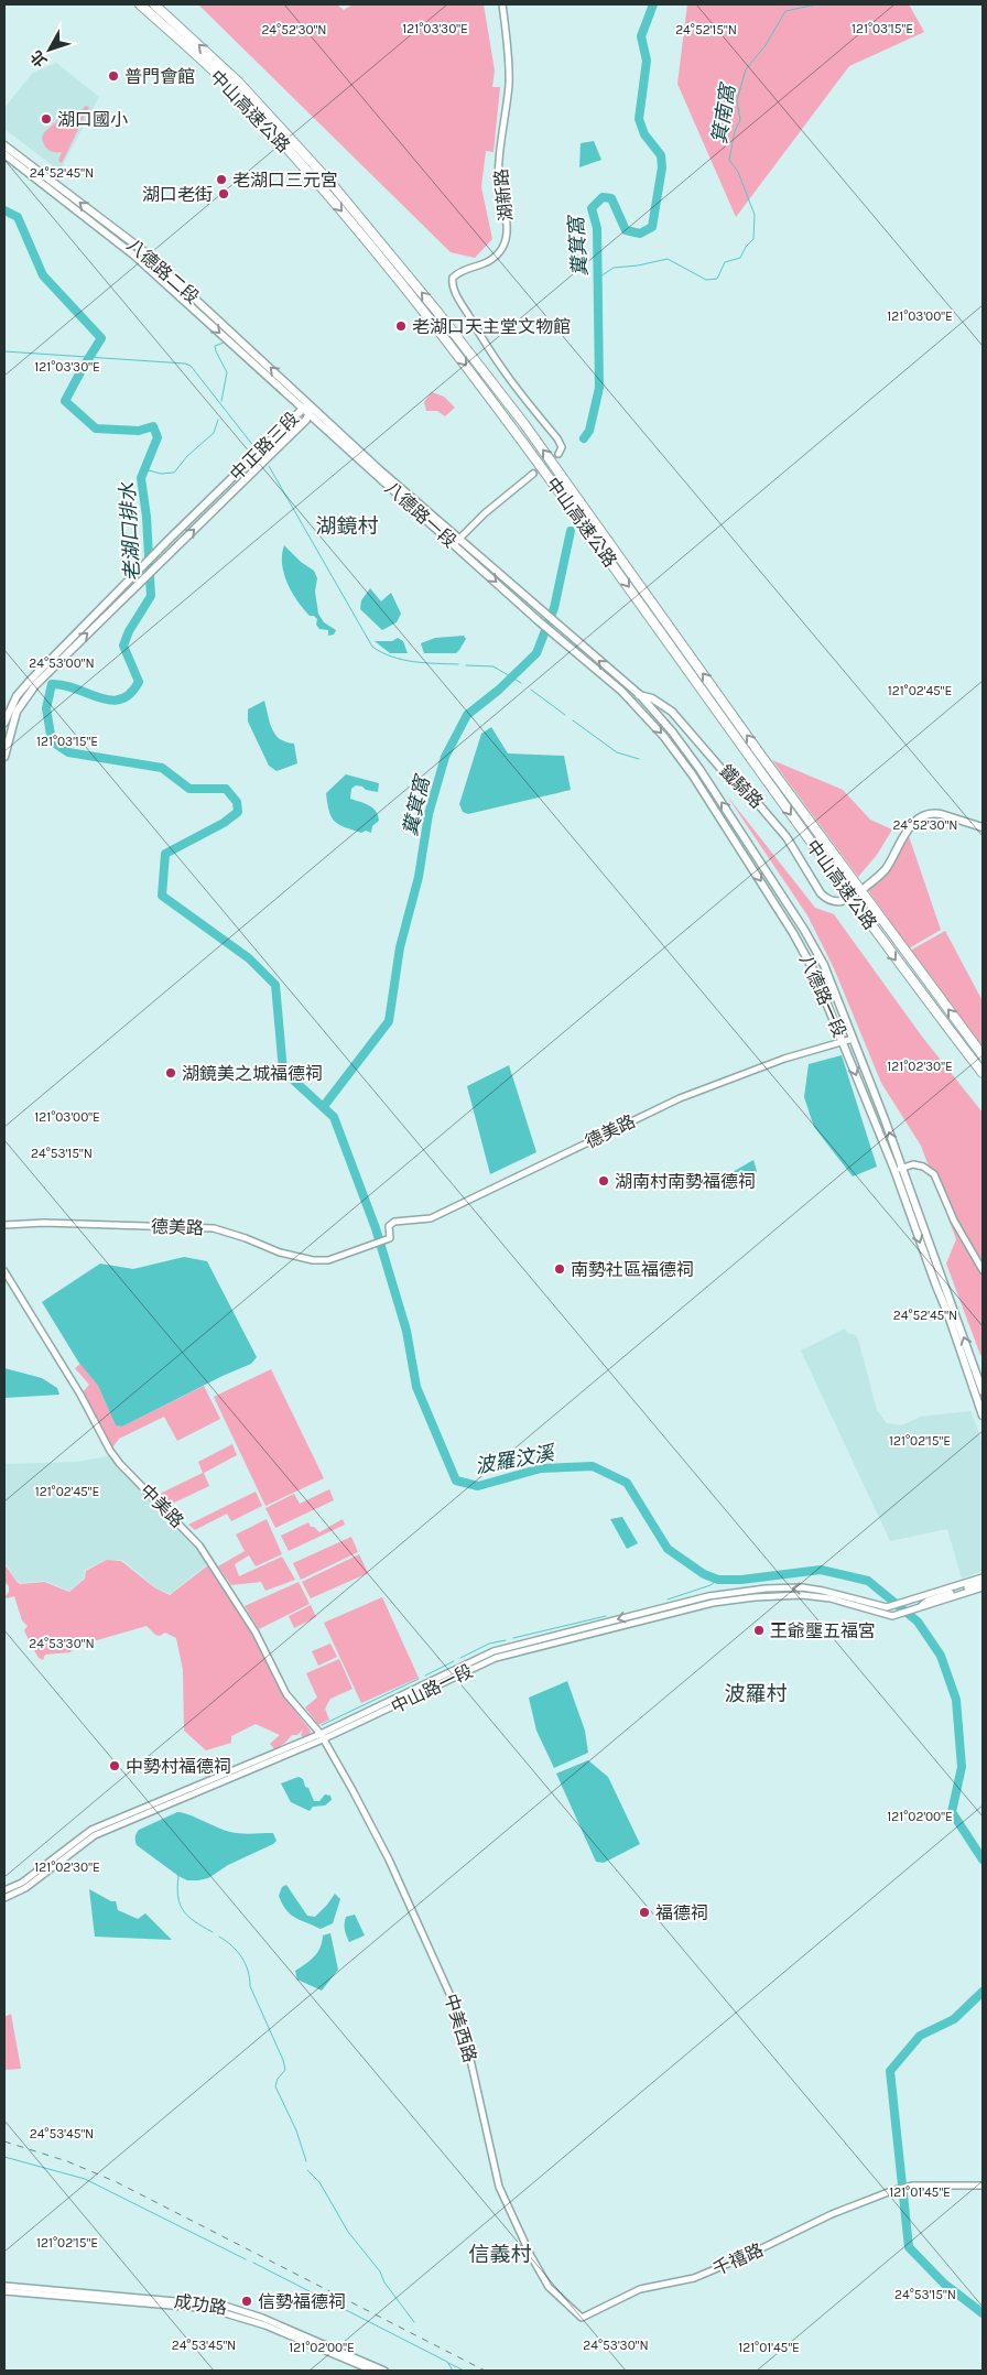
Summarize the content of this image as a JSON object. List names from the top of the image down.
{
  "streets": {
    "highway": ["中山高速公路"],
    "main road": [
      "八德路二段",
      "中正路三段",
      "八德路一段",
      "鐵騎路"
    ],
    "street": [
      "湖新路",
      "德美路",
      "中美路",
      "中山路一段",
      "中美西路",
      "千禧路",
      "成功路"
    ]
  },
  "crossings": [
    ["八德路二段", "中正路三段"],
    ["八德路二段", "八德路一段"],
    ["中正路三段", "八德路一段"],
    ["八德路一段", "鐵騎路"],
    ["八德路一段", "德美路"],
    ["中美路", "中山路一段"],
    ["中美路", "中美西路"],
    ["中山路一段", "中美西路"],
    ["中美西路", "千禧路"]
  ],
  "districts": ["湖鏡村", "波羅村", "信義村"],
  "water": [
    "箕南窩",
    "糞箕窩",
    "老湖口排水",
    "波羅汶溪"
  ],
  "places": [
    "普門會館",
    "湖口國小",
    "老湖口三元宮",
    "湖口老街",
    "老湖口天主堂文物館",
    "湖鏡美之城福德祠",
    "湖南村南勢福德祠",
    "南勢社區福德祠",
    "王爺壟五福宮",
    "中勢村福德祠",
    "福德祠",
    "信勢福德祠"
  ],
  "north": "bottom left",
  "coordinates": [
    "121°03'30\"E",
    "121°03'15\"E",
    "24°52'30\"N",
    "24°52'15\"N",
    "24°52'45\"N",
    "121°03'00\"E",
    "24°53'00\"N",
    "121°02'45\"E",
    "121°02'30\"E",
    "24°53'15\"N",
    "121°02'15\"E",
    "24°53'30\"N",
    "121°02'00\"E",
    "24°53'45\"N",
    "121°01'45\"E"
  ]
}
